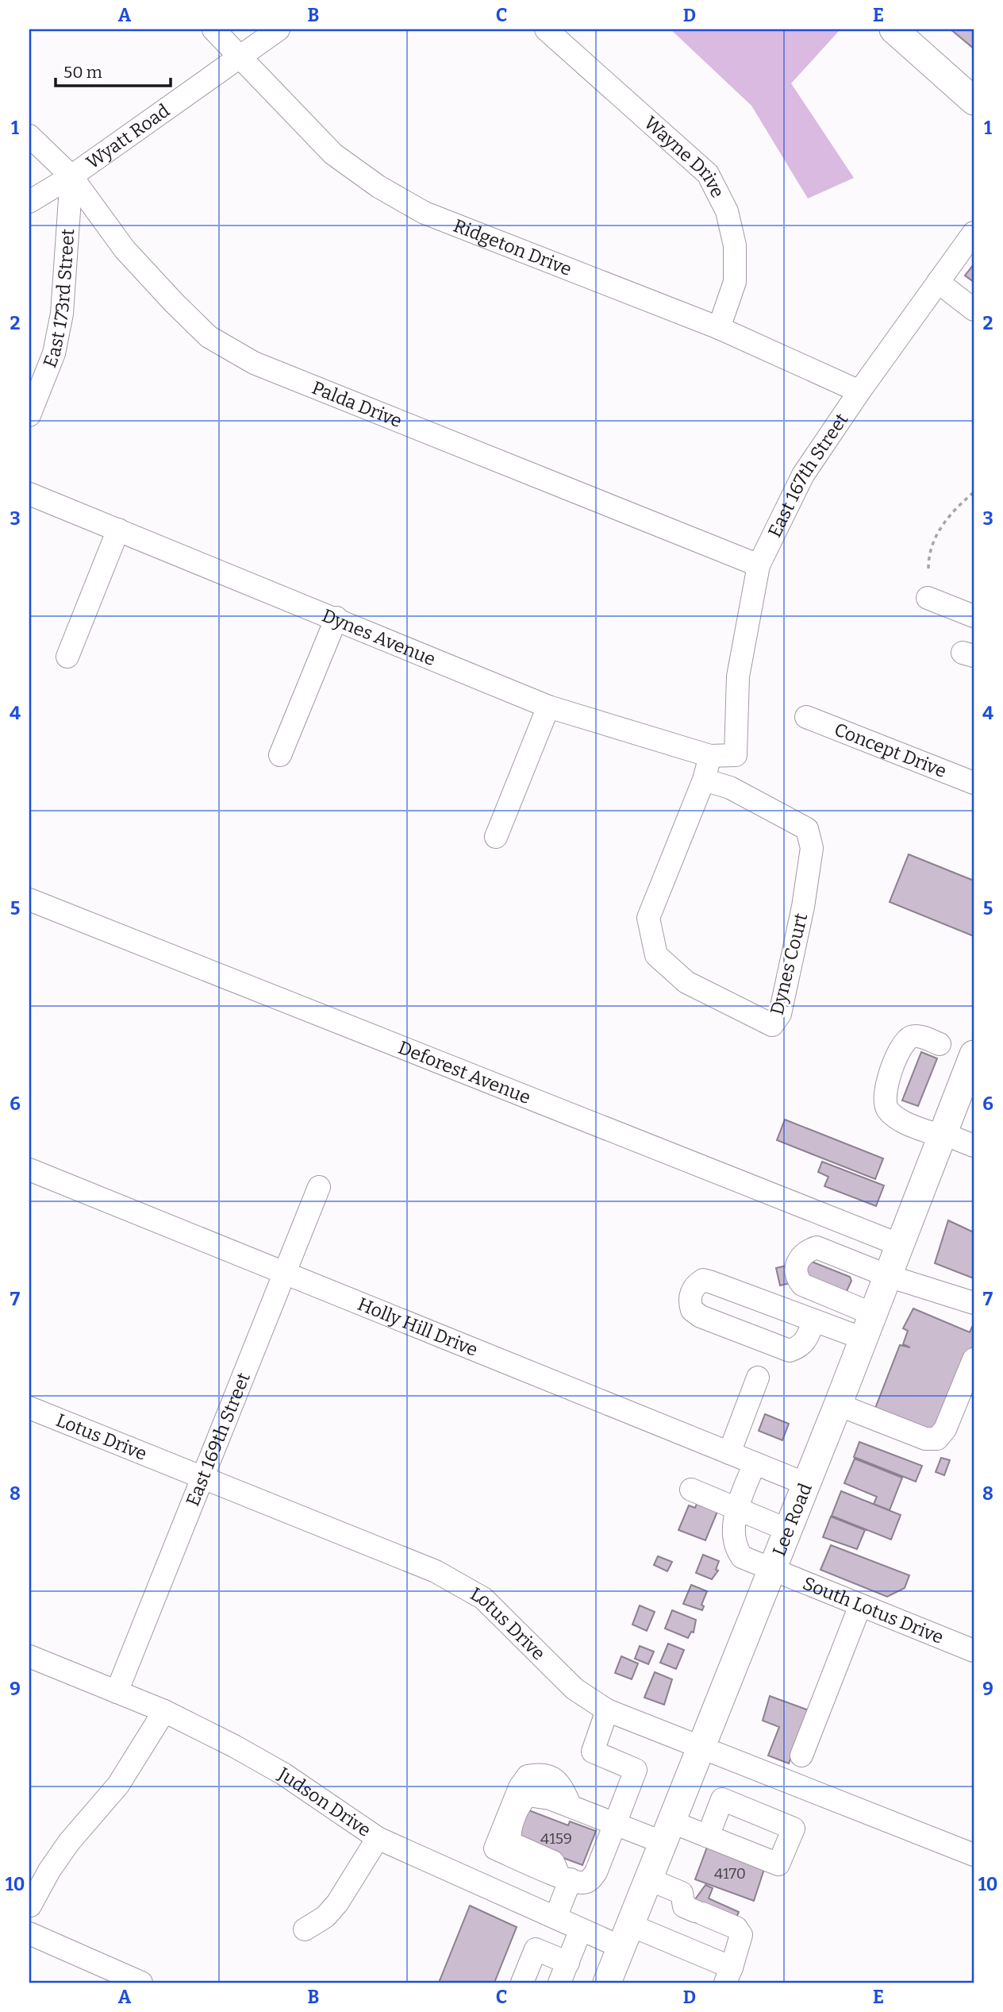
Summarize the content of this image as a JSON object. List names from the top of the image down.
{
  "streets": {
    "main road": ["Lee Road"],
    "street": [
      "Wyatt Road",
      "Wayne Drive",
      "Ridgeton Drive",
      "East 173rd Street",
      "Palda Drive",
      "East 167th Street",
      "Dynes Avenue",
      "Concept Drive",
      "Dynes Court",
      "Deforest Avenue",
      "Holly Hill Drive",
      "Lotus Drive",
      "East 169th Street",
      "South Lotus Drive",
      "Judson Drive"
    ]
  },
  "crossings": [
    ["Wyatt Road", "Ridgeton Drive"],
    ["Wyatt Road", "East 173rd Street"],
    ["Wyatt Road", "Palda Drive"],
    ["Wayne Drive", "Ridgeton Drive"],
    ["Ridgeton Drive", "East 167th Street"],
    ["East 173rd Street", "Palda Drive"],
    ["Palda Drive", "East 167th Street"],
    ["East 167th Street", "Dynes Avenue"],
    ["Dynes Avenue", "Dynes Court"],
    ["Deforest Avenue", "Lee Road"],
    ["Holly Hill Drive", "East 169th Street"],
    ["Holly Hill Drive", "Lee Road"],
    ["Holly Hill Drive", "South Lotus Drive"],
    ["Lotus Drive", "East 169th Street"],
    ["Lotus Drive", "Lee Road"],
    ["East 169th Street", "Judson Drive"],
    ["Lee Road", "South Lotus Drive"],
    ["Lee Road", "Judson Drive"]
  ],
  "house_numbers": ["4159", "4170"],
  "scale_bar": "50 m",
  "grid": {
    "columns": [
      "A",
      "B",
      "C",
      "D",
      "E"
    ],
    "rows": [
      "1",
      "2",
      "3",
      "4",
      "5",
      "6",
      "7",
      "8",
      "9",
      "10"
    ]
  }
}
